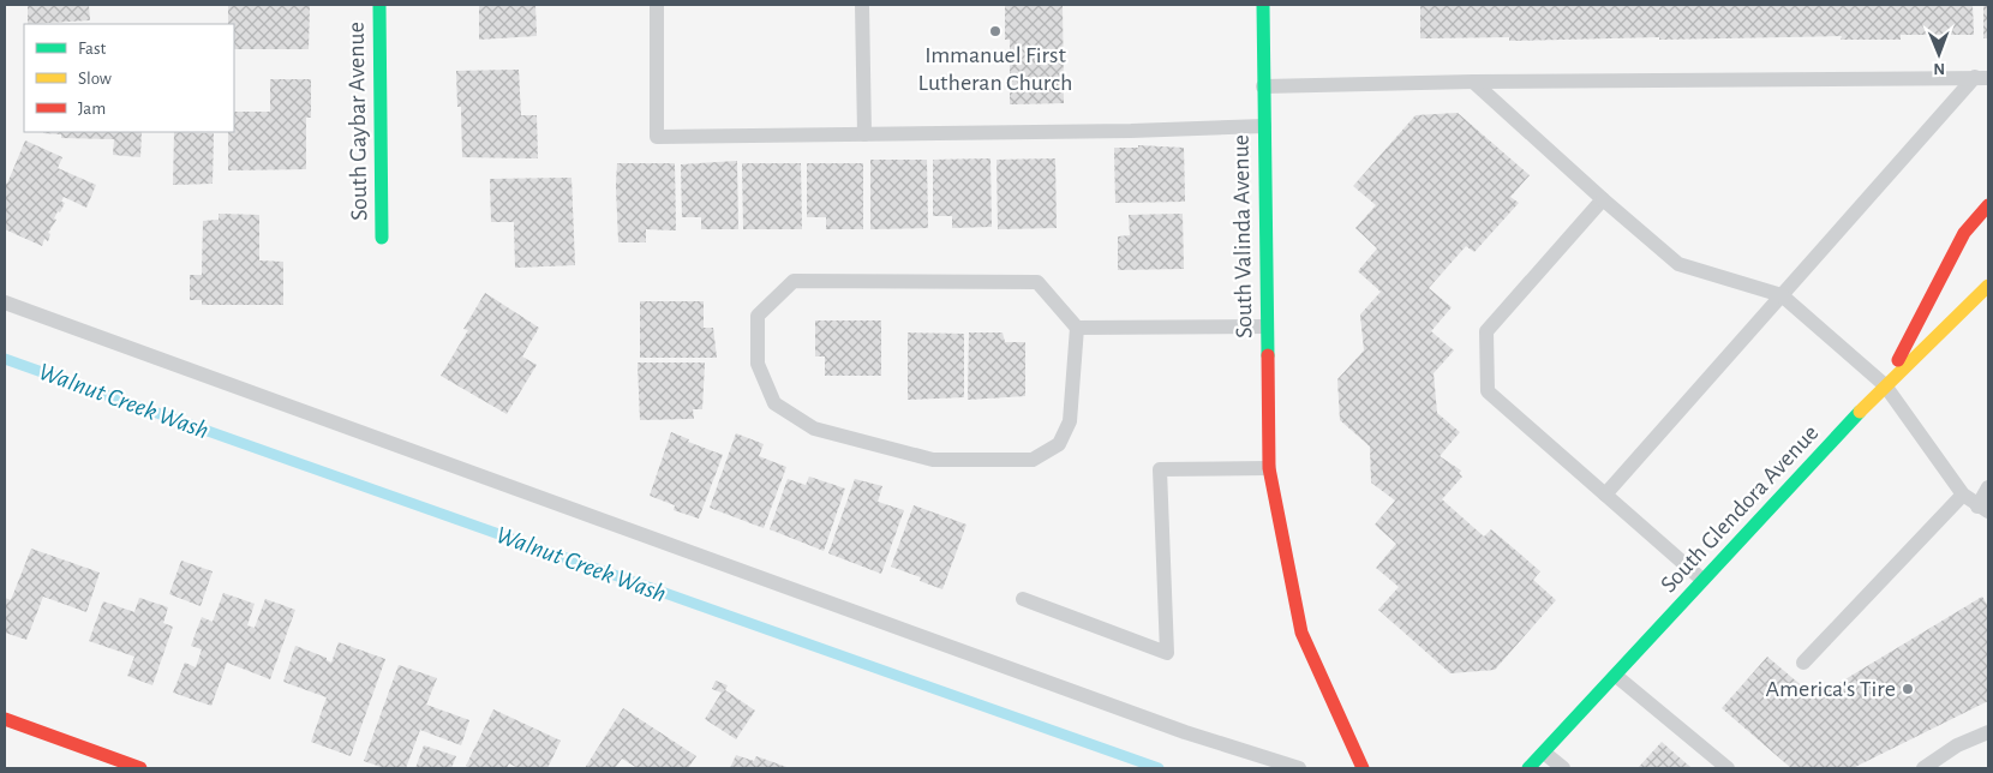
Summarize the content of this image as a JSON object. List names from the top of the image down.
{
  "streets": {
    "street": ["South Gaybar Avenue", "South Valinda Avenue", "South Glendora Avenue"]
  },
  "water": ["Walnut Creek Wash"],
  "places": ["Immanuel First Lutheran Church", "America's Tire"],
  "legend": ["Fast", "Slow", "Jam"],
  "north": "bottom"
}
